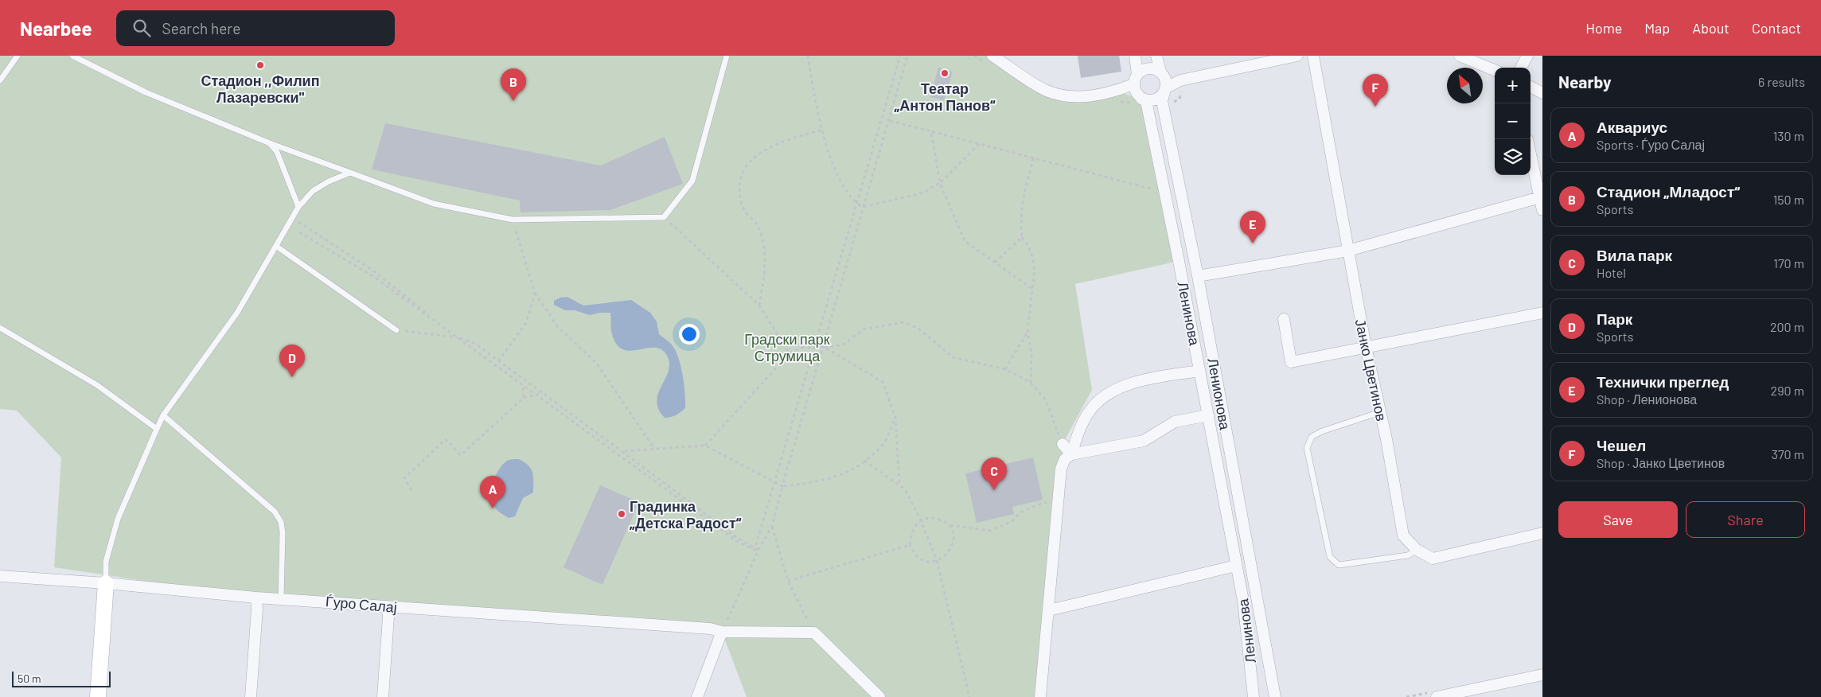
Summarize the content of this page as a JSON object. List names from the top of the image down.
{
  "streets": {
    "street": [
      "Ленинова",
      "Јанко Цветинов",
      "Ленионова",
      "Ѓуро Салај"
    ]
  },
  "crossings": [
    ["Ленинова", "Ленионова"]
  ],
  "parks": ["Градски парк Струмица"],
  "places": ["Стадион ,,Филип Лазаревски\"", "Театар „Антон Панов“", "Градинка „Детска Радост“"],
  "scale_bar": "50 m",
  "north": "top left",
  "page": {
    "header": "Nearbee",
    "search": "Search here",
    "nav": [
      "Home",
      "Map",
      "About",
      "Contact"
    ],
    "heading": ["Nearby", "6 results"],
    "map_buttons": ["+", "−"],
    "pins": [
      "B",
      "F",
      "E",
      "D",
      "C",
      "A"
    ],
    "list": [
      {
        "mark": "A",
        "name": "Аквариус",
        "note": "Sports · Ѓуро Салај",
        "value": "130 m"
      },
      {
        "mark": "B",
        "name": "Стадион „Младост“",
        "note": "Sports",
        "value": "150 m"
      },
      {
        "mark": "C",
        "name": "Вила парк",
        "note": "Hotel",
        "value": "170 m"
      },
      {
        "mark": "D",
        "name": "Парк",
        "note": "Sports",
        "value": "200 m"
      },
      {
        "mark": "E",
        "name": "Технички преглед",
        "note": "Shop · Ленионова",
        "value": "290 m"
      },
      {
        "mark": "F",
        "name": "Чешел",
        "note": "Shop · Јанко Цветинов",
        "value": "370 m"
      }
    ],
    "buttons": ["Save", "Share"],
    "scale": "50 m"
  }
}
